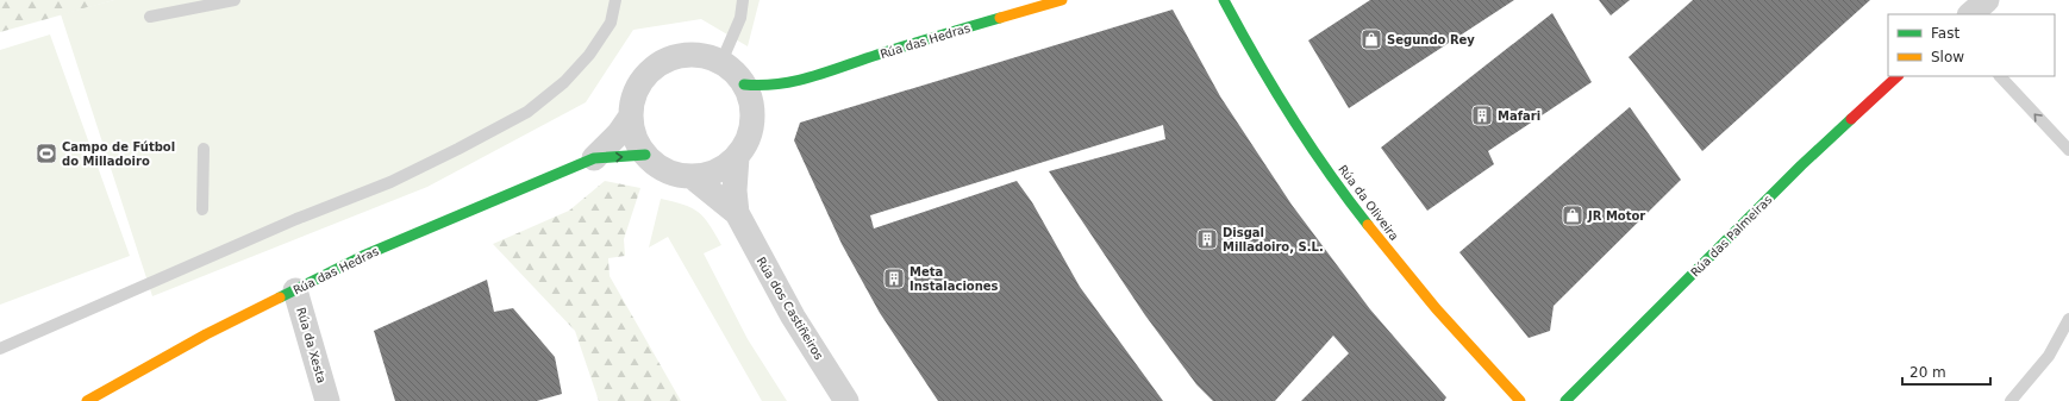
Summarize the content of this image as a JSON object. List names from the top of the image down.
{
  "streets": {
    "street": [
      "Rúa das Hedras",
      "Rúa da Oliveira",
      "Rúa das Palmeiras",
      "Rúa dos Castiñeiros",
      "Rúa da Xesta"
    ]
  },
  "crossings": [
    ["Rúa das Hedras", "Rúa dos Castiñeiros"],
    ["Rúa das Hedras", "Rúa da Xesta"]
  ],
  "places": {
    "shop": ["Segundo Rey", "JR Motor"],
    "building": ["Mafari", "Disgal Milladoiro, S.L.", "Meta Instalaciones"],
    "sports": ["Campo de Fútbol do Milladoiro"]
  },
  "legend": ["Fast", "Slow"],
  "scale_bar": "20 m"
}
